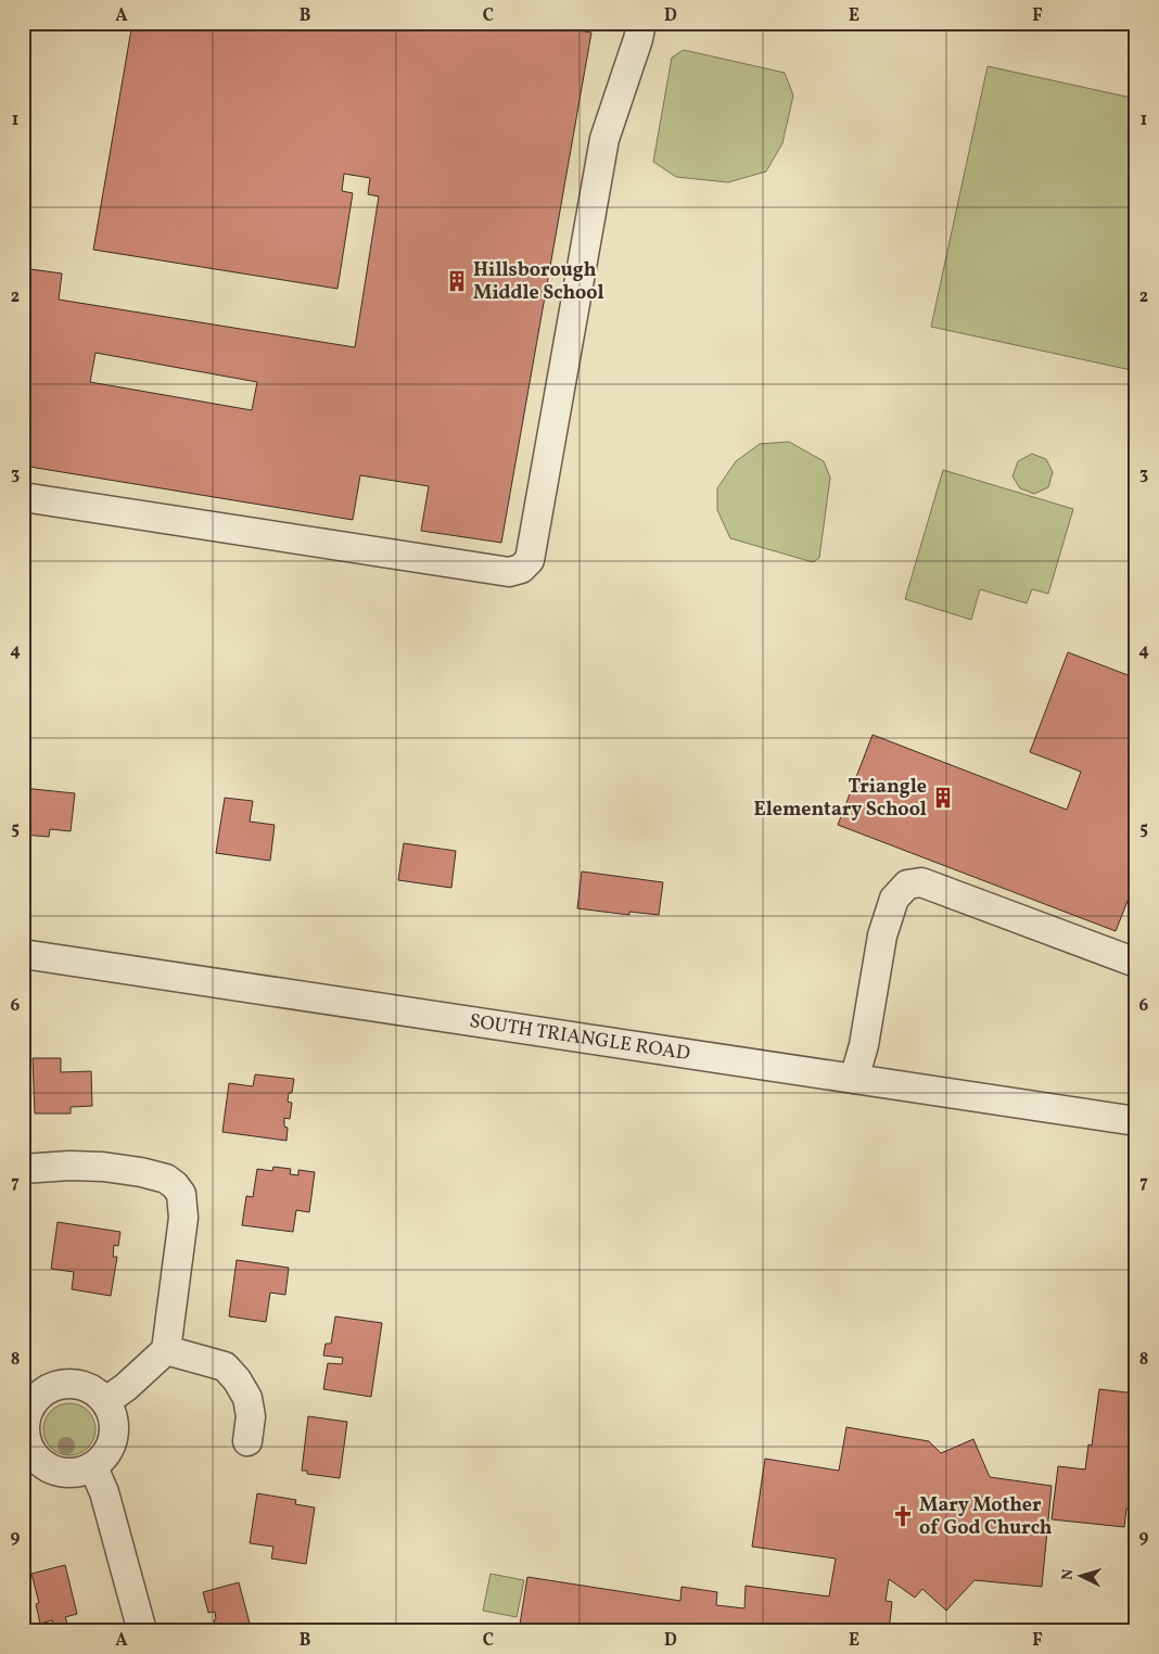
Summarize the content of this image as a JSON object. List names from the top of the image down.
{
  "streets": {
    "street": ["SOUTH TRIANGLE ROAD"]
  },
  "places": {
    "building": ["Hillsborough Middle School", "Triangle Elementary School"],
    "church": ["Mary Mother of God Church"]
  },
  "north": "left",
  "grid": {
    "columns": [
      "A",
      "B",
      "C",
      "D",
      "E",
      "F"
    ],
    "rows": [
      "1",
      "2",
      "3",
      "4",
      "5",
      "6",
      "7",
      "8",
      "9"
    ]
  }
}
